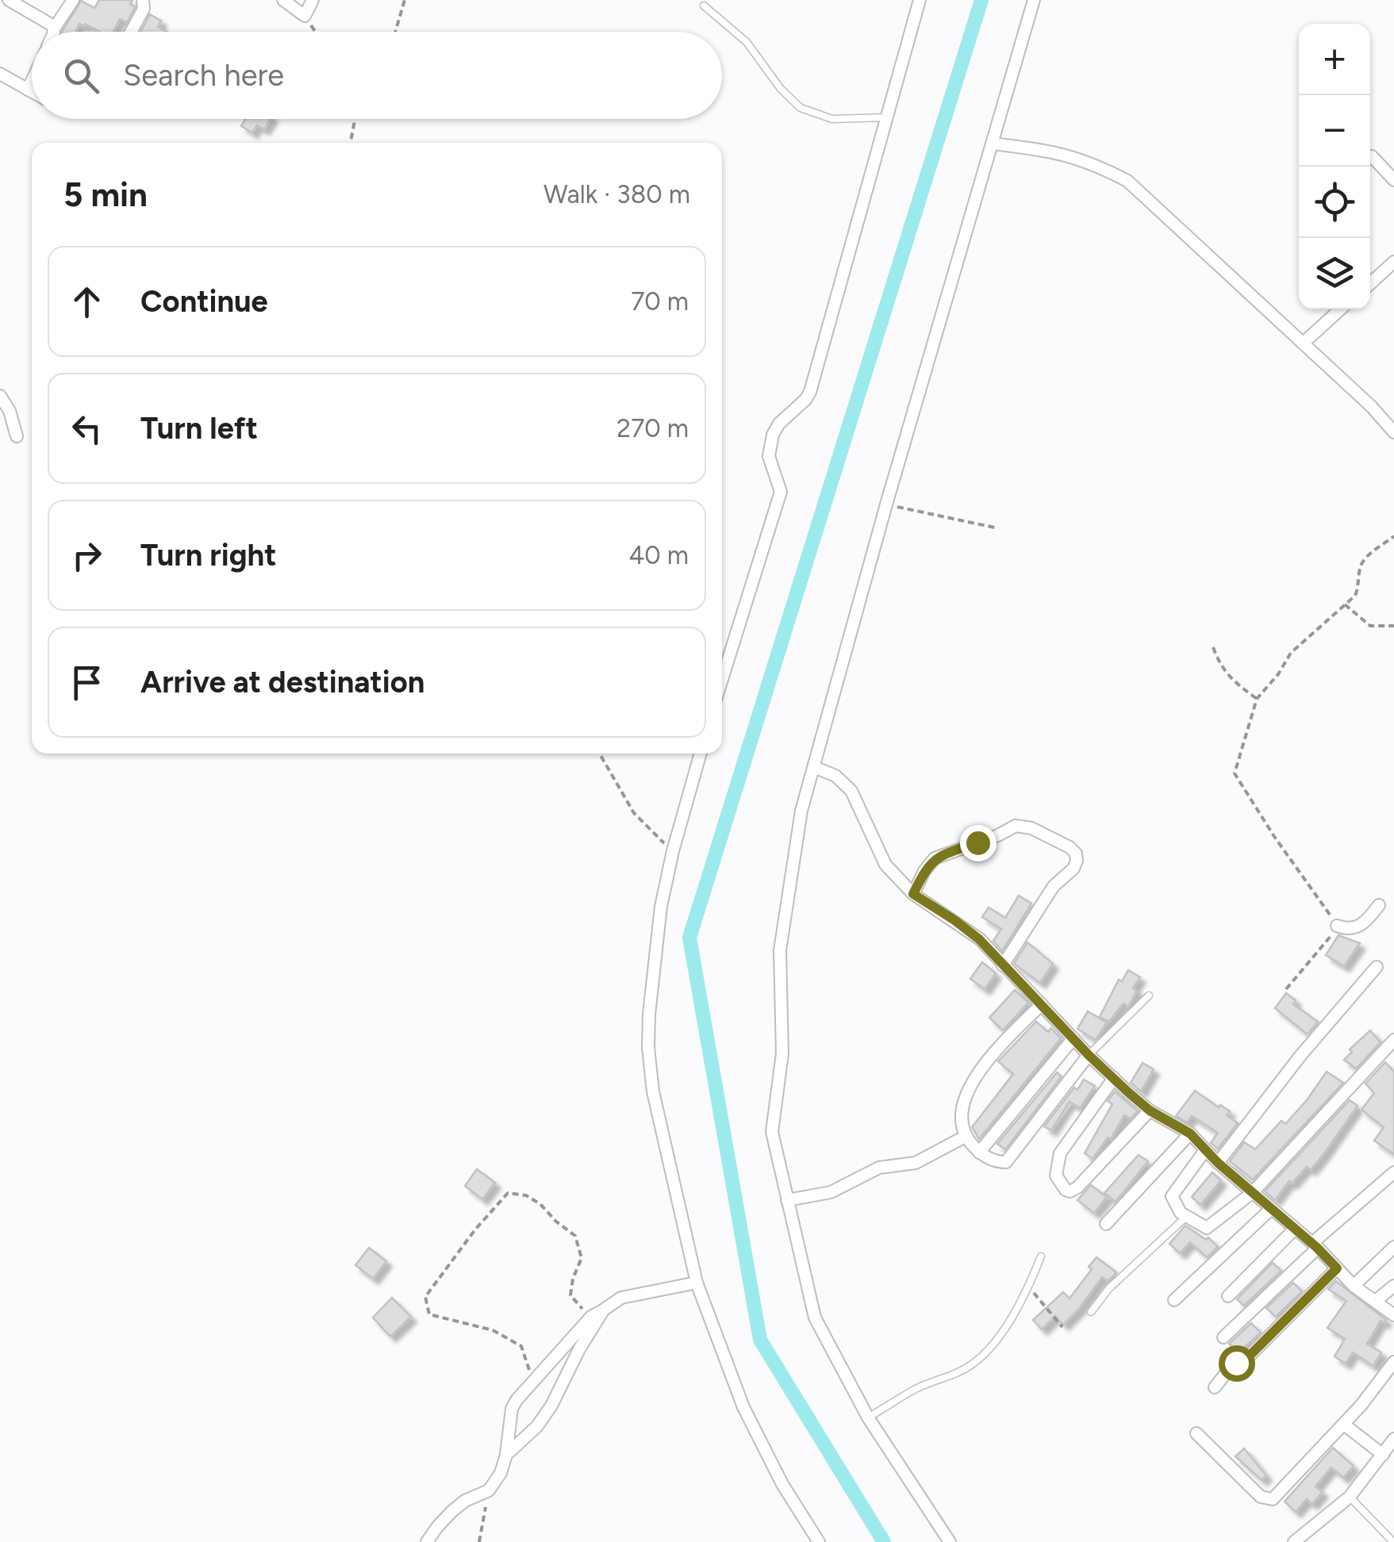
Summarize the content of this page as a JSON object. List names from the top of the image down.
{
  "page": {
    "map_buttons": ["+", "−"],
    "search": "Search here",
    "heading": ["5 min", "Walk · 380 m"],
    "list": [
      ["Continue", "70 m"],
      ["Turn left", "270 m"],
      ["Turn right", "40 m"],
      "Arrive at destination"
    ]
  }
}
